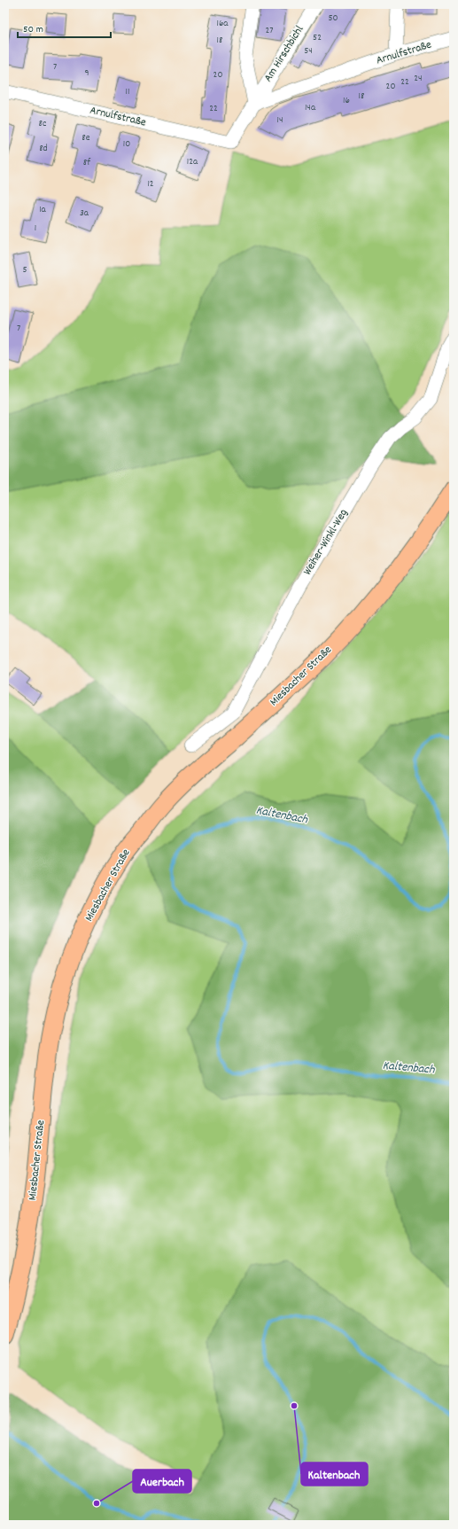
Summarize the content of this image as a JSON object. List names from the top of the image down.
{
  "streets": {
    "main road": ["Miesbacher Straße"],
    "street": ["Arnulfstraße", "Am Hirschbichl", "Weiher-Winkl-Weg"]
  },
  "crossings": [
    ["Arnulfstraße", "Am Hirschbichl"]
  ],
  "water": ["Kaltenbach"],
  "places": ["Kaltenbach", "Auerbach"],
  "house_numbers": [
    "50",
    "16a",
    "27",
    "52",
    "18",
    "54",
    "7",
    "9",
    "20",
    "24",
    "22",
    "20",
    "11",
    "18",
    "16",
    "14a",
    "22",
    "14",
    "8c",
    "8e",
    "10",
    "8d",
    "12a",
    "8f",
    "12",
    "1a",
    "3a",
    "1",
    "5",
    "7"
  ],
  "scale_bar": "50 m"
}
